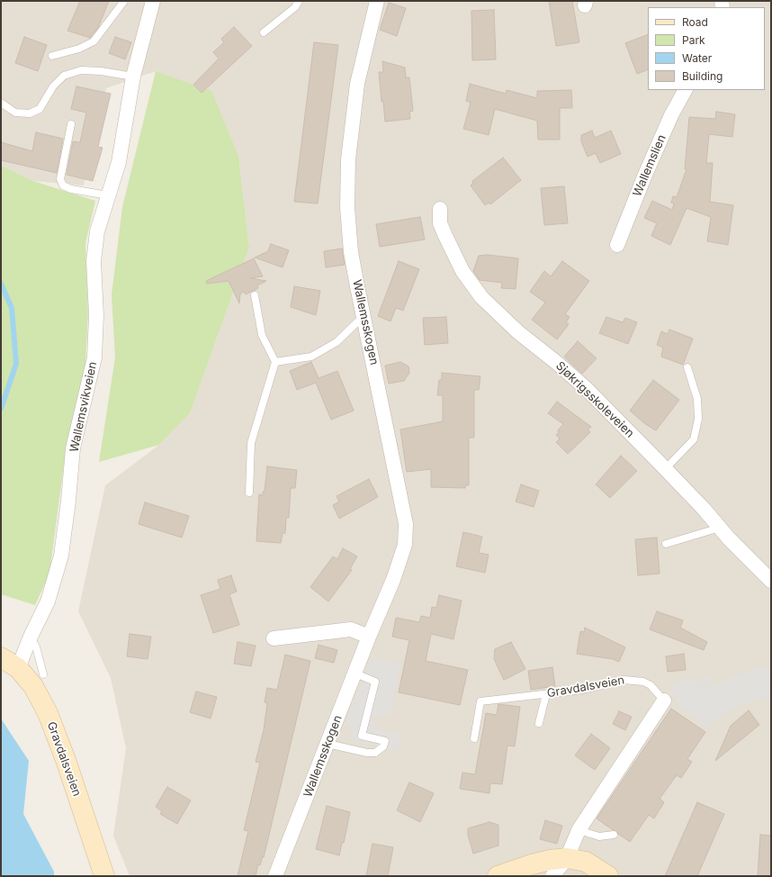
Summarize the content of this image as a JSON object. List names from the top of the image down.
{
  "streets": {
    "main road": ["Gravdalsveien"],
    "street": [
      "Wallemslien",
      "Wallemsskogen",
      "Sjøkrigsskoleveien",
      "Wallemsvikveien"
    ]
  },
  "crossings": [
    ["Wallemsvikveien", "Gravdalsveien"]
  ],
  "legend": [
    "Road",
    "Park",
    "Water",
    "Building"
  ]
}
